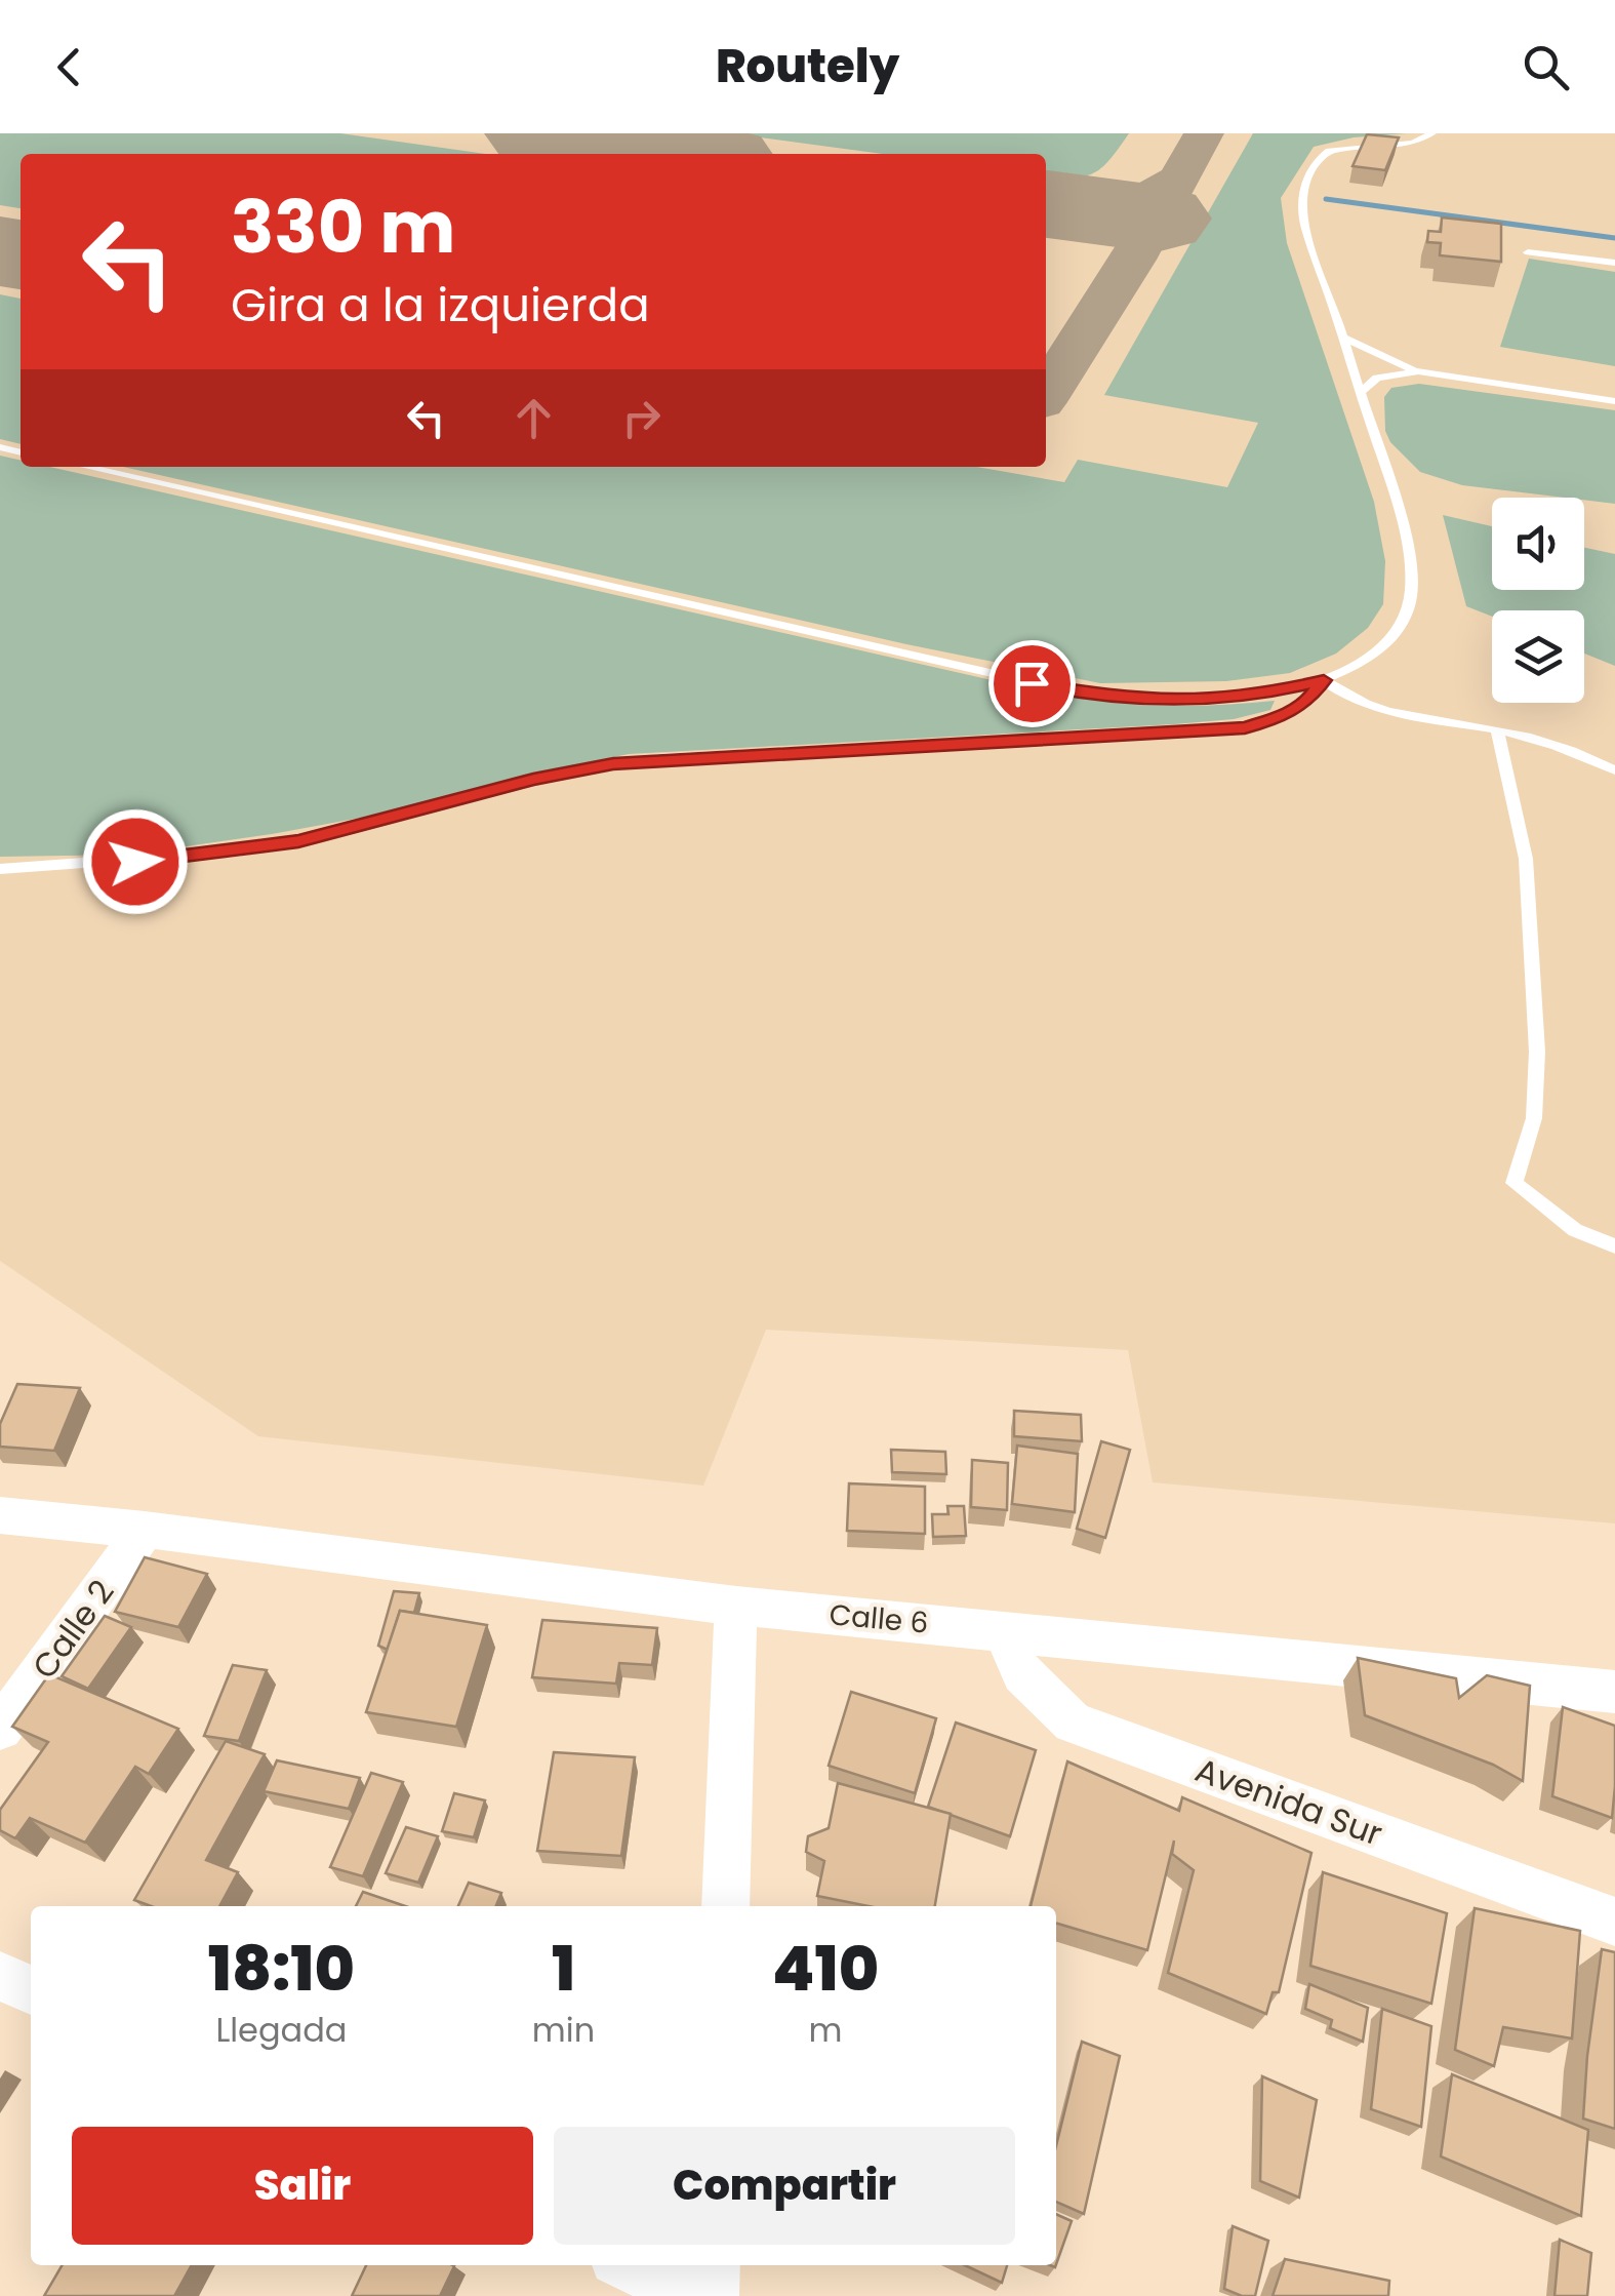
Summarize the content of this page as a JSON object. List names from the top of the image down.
{
  "streets": {
    "street": ["Calle 6", "Calle 2", "Avenida Sur"]
  },
  "crossings": [
    ["Calle 6", "Calle 2"],
    ["Calle 6", "Avenida Sur"]
  ],
  "page": {
    "header": "Routely",
    "turn": ["330 m", "Gira a la izquierda"],
    "eta": [
      "18:10",
      "Llegada",
      "1",
      "min",
      "410",
      "m"
    ],
    "buttons": ["Salir", "Compartir"]
  }
}
